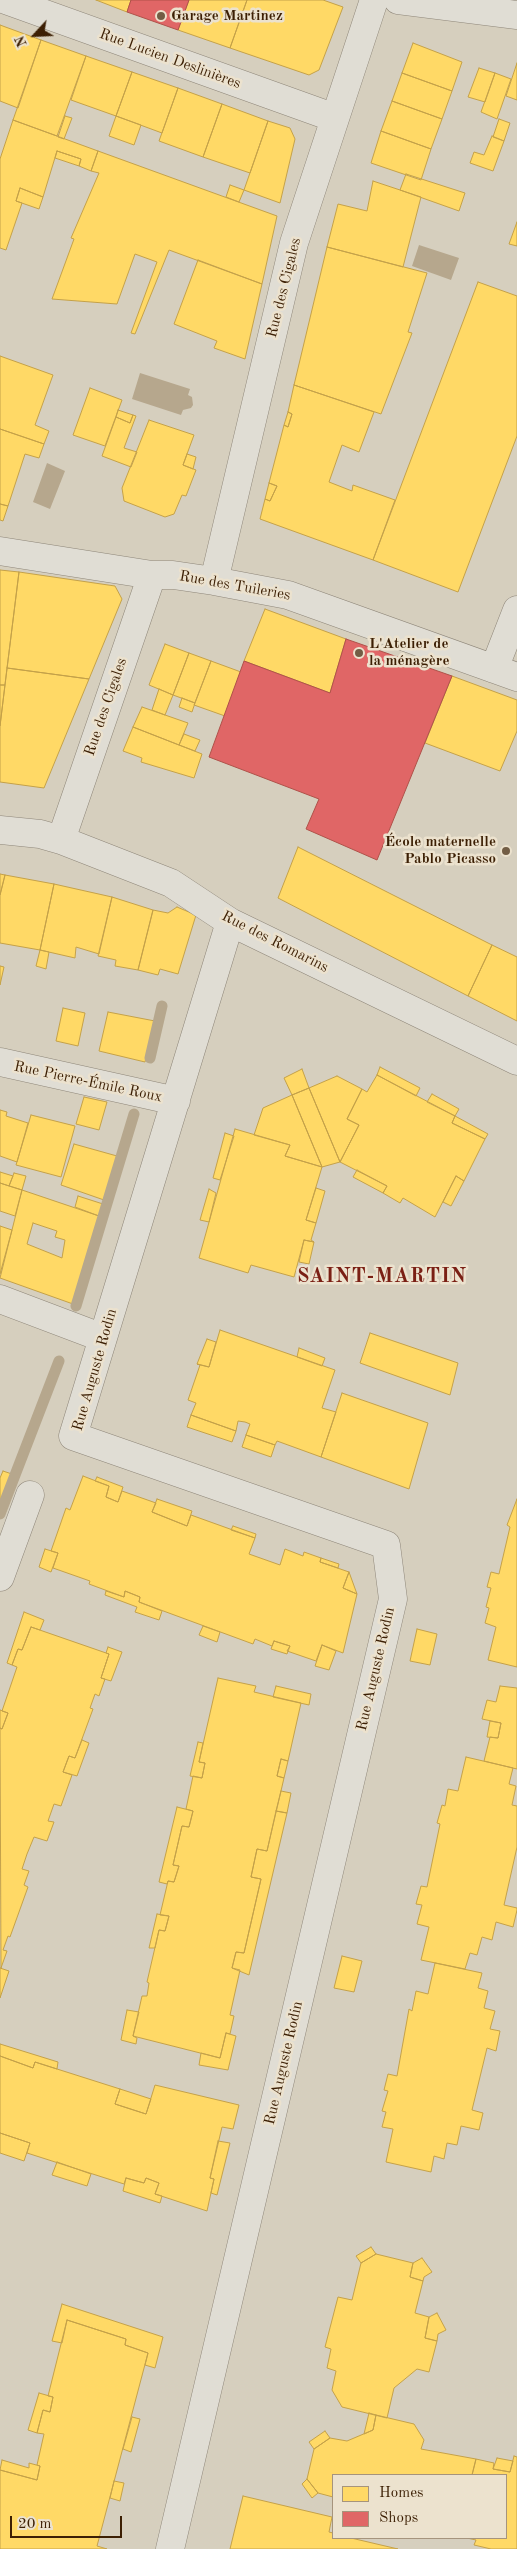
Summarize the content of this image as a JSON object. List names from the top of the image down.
{
  "streets": {
    "street": [
      "Rue Lucien Deslinières",
      "Rue des Cigales",
      "Rue des Tuileries",
      "Rue des Romarins",
      "Rue Pierre-Émile Roux",
      "Rue Auguste Rodin"
    ]
  },
  "crossings": [
    ["Rue Lucien Deslinières", "Rue des Cigales"],
    ["Rue des Cigales", "Rue des Tuileries"],
    ["Rue des Cigales", "Rue des Romarins"],
    ["Rue des Romarins", "Rue Auguste Rodin"],
    ["Rue Pierre-Émile Roux", "Rue Auguste Rodin"]
  ],
  "districts": ["SAINT-MARTIN"],
  "places": ["Garage Martinez", "L'Atelier de la ménagère", "École maternelle Pablo Picasso"],
  "legend": ["Homes", "Shops"],
  "scale_bar": "20 m",
  "north": "bottom left"
}
